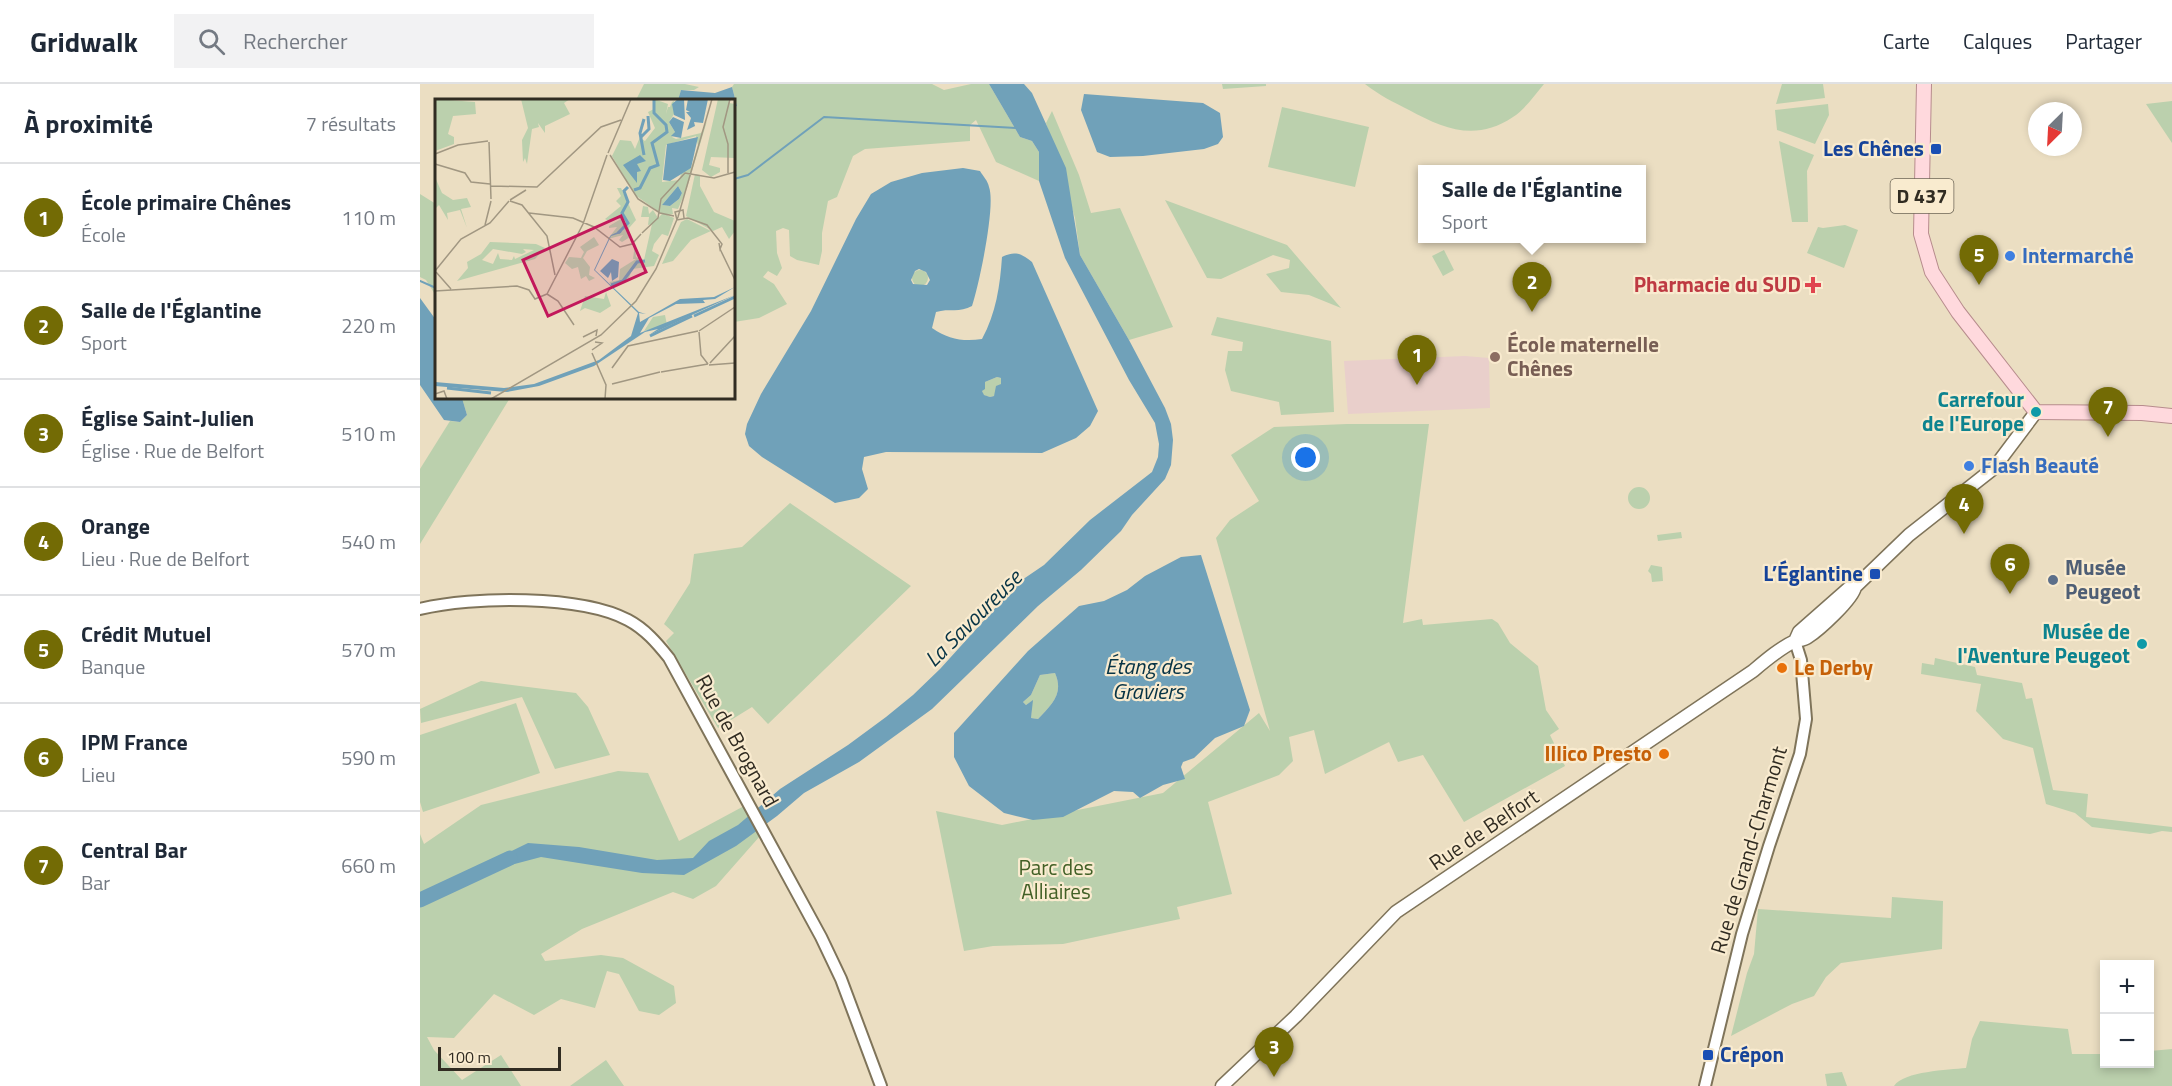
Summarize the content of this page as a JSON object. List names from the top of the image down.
{
  "streets": {
    "main road": ["D 437", "Rue de Belfort"],
    "street": ["Rue de Brognard", "Rue de Grand-Charmont"]
  },
  "crossings": [
    ["D 437", "Rue de Belfort"],
    ["Rue de Belfort", "Rue de Grand-Charmont"]
  ],
  "water": ["La Savoureuse", "Étang des Graviers"],
  "parks": ["Parc des Alliaires"],
  "places": {
    "transit": ["Les Chênes", "L’Églantine", "Crépon"],
    "other": [
      "Intermarché",
      "École maternelle Chênes",
      "Carrefour de l'Europe",
      "Flash Beauté",
      "Musée Peugeot",
      "Musée de l'Aventure Peugeot",
      "Le Derby",
      "Illico Presto"
    ],
    "health": ["Pharmacie du SUD"]
  },
  "scale_bar": "100 m",
  "north": "bottom left",
  "page": {
    "header": "Gridwalk",
    "search": "Rechercher",
    "nav": ["Carte", "Calques", "Partager"],
    "heading": ["À proximité", "7 résultats"],
    "list": [
      {
        "mark": "1",
        "name": "École primaire Chênes",
        "note": "École",
        "value": "110 m"
      },
      {
        "mark": "2",
        "name": "Salle de l'Églantine",
        "note": "Sport",
        "value": "220 m"
      },
      {
        "mark": "3",
        "name": "Église Saint-Julien",
        "note": "Église · Rue de Belfort",
        "value": "510 m"
      },
      {
        "mark": "4",
        "name": "Orange",
        "note": "Lieu · Rue de Belfort",
        "value": "540 m"
      },
      {
        "mark": "5",
        "name": "Crédit Mutuel",
        "note": "Banque",
        "value": "570 m"
      },
      {
        "mark": "6",
        "name": "IPM France",
        "note": "Lieu",
        "value": "590 m"
      },
      {
        "mark": "7",
        "name": "Central Bar",
        "note": "Bar",
        "value": "660 m"
      }
    ],
    "popup": ["Salle de l'Églantine", "Sport"],
    "pins": [
      "5",
      "2",
      "1",
      "7",
      "4",
      "6",
      "3"
    ],
    "map_buttons": ["+", "−"],
    "scale": "100 m"
  }
}
